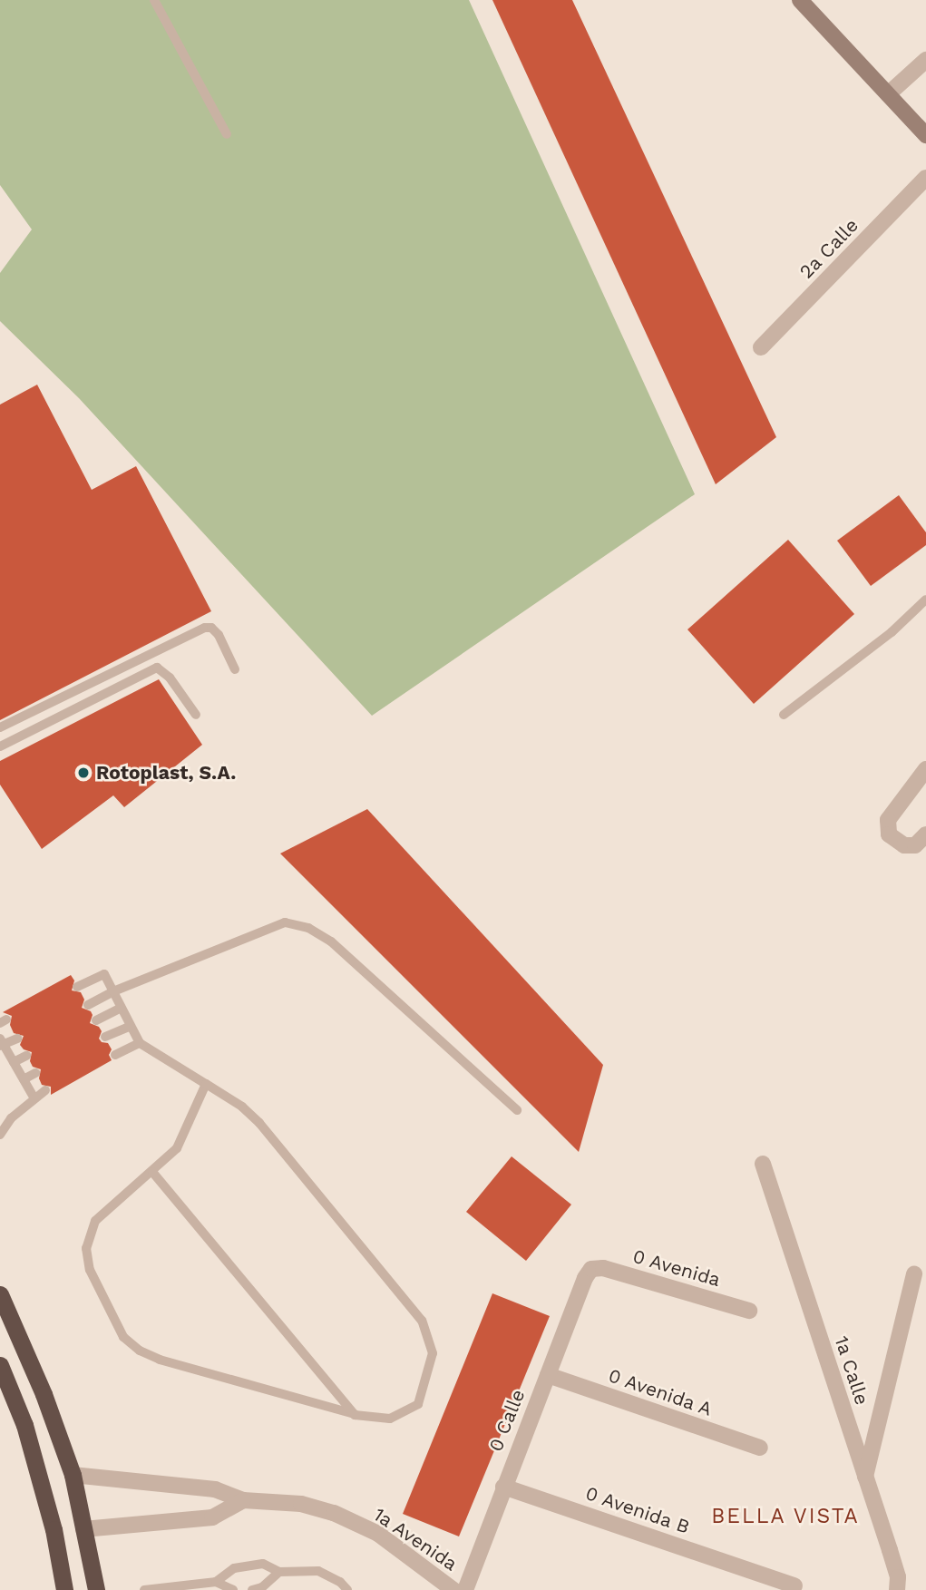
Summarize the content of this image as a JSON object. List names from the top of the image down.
{
  "streets": {
    "street": [
      "2a Calle",
      "0 Avenida",
      "1a Calle",
      "0 Avenida A",
      "0 Calle",
      "0 Avenida B",
      "1a Avenida"
    ]
  },
  "crossings": [
    ["0 Avenida", "0 Calle"],
    ["0 Avenida A", "0 Calle"],
    ["0 Calle", "0 Avenida B"]
  ],
  "districts": ["BELLA VISTA"],
  "places": ["Rotoplast, S.A."]
}
